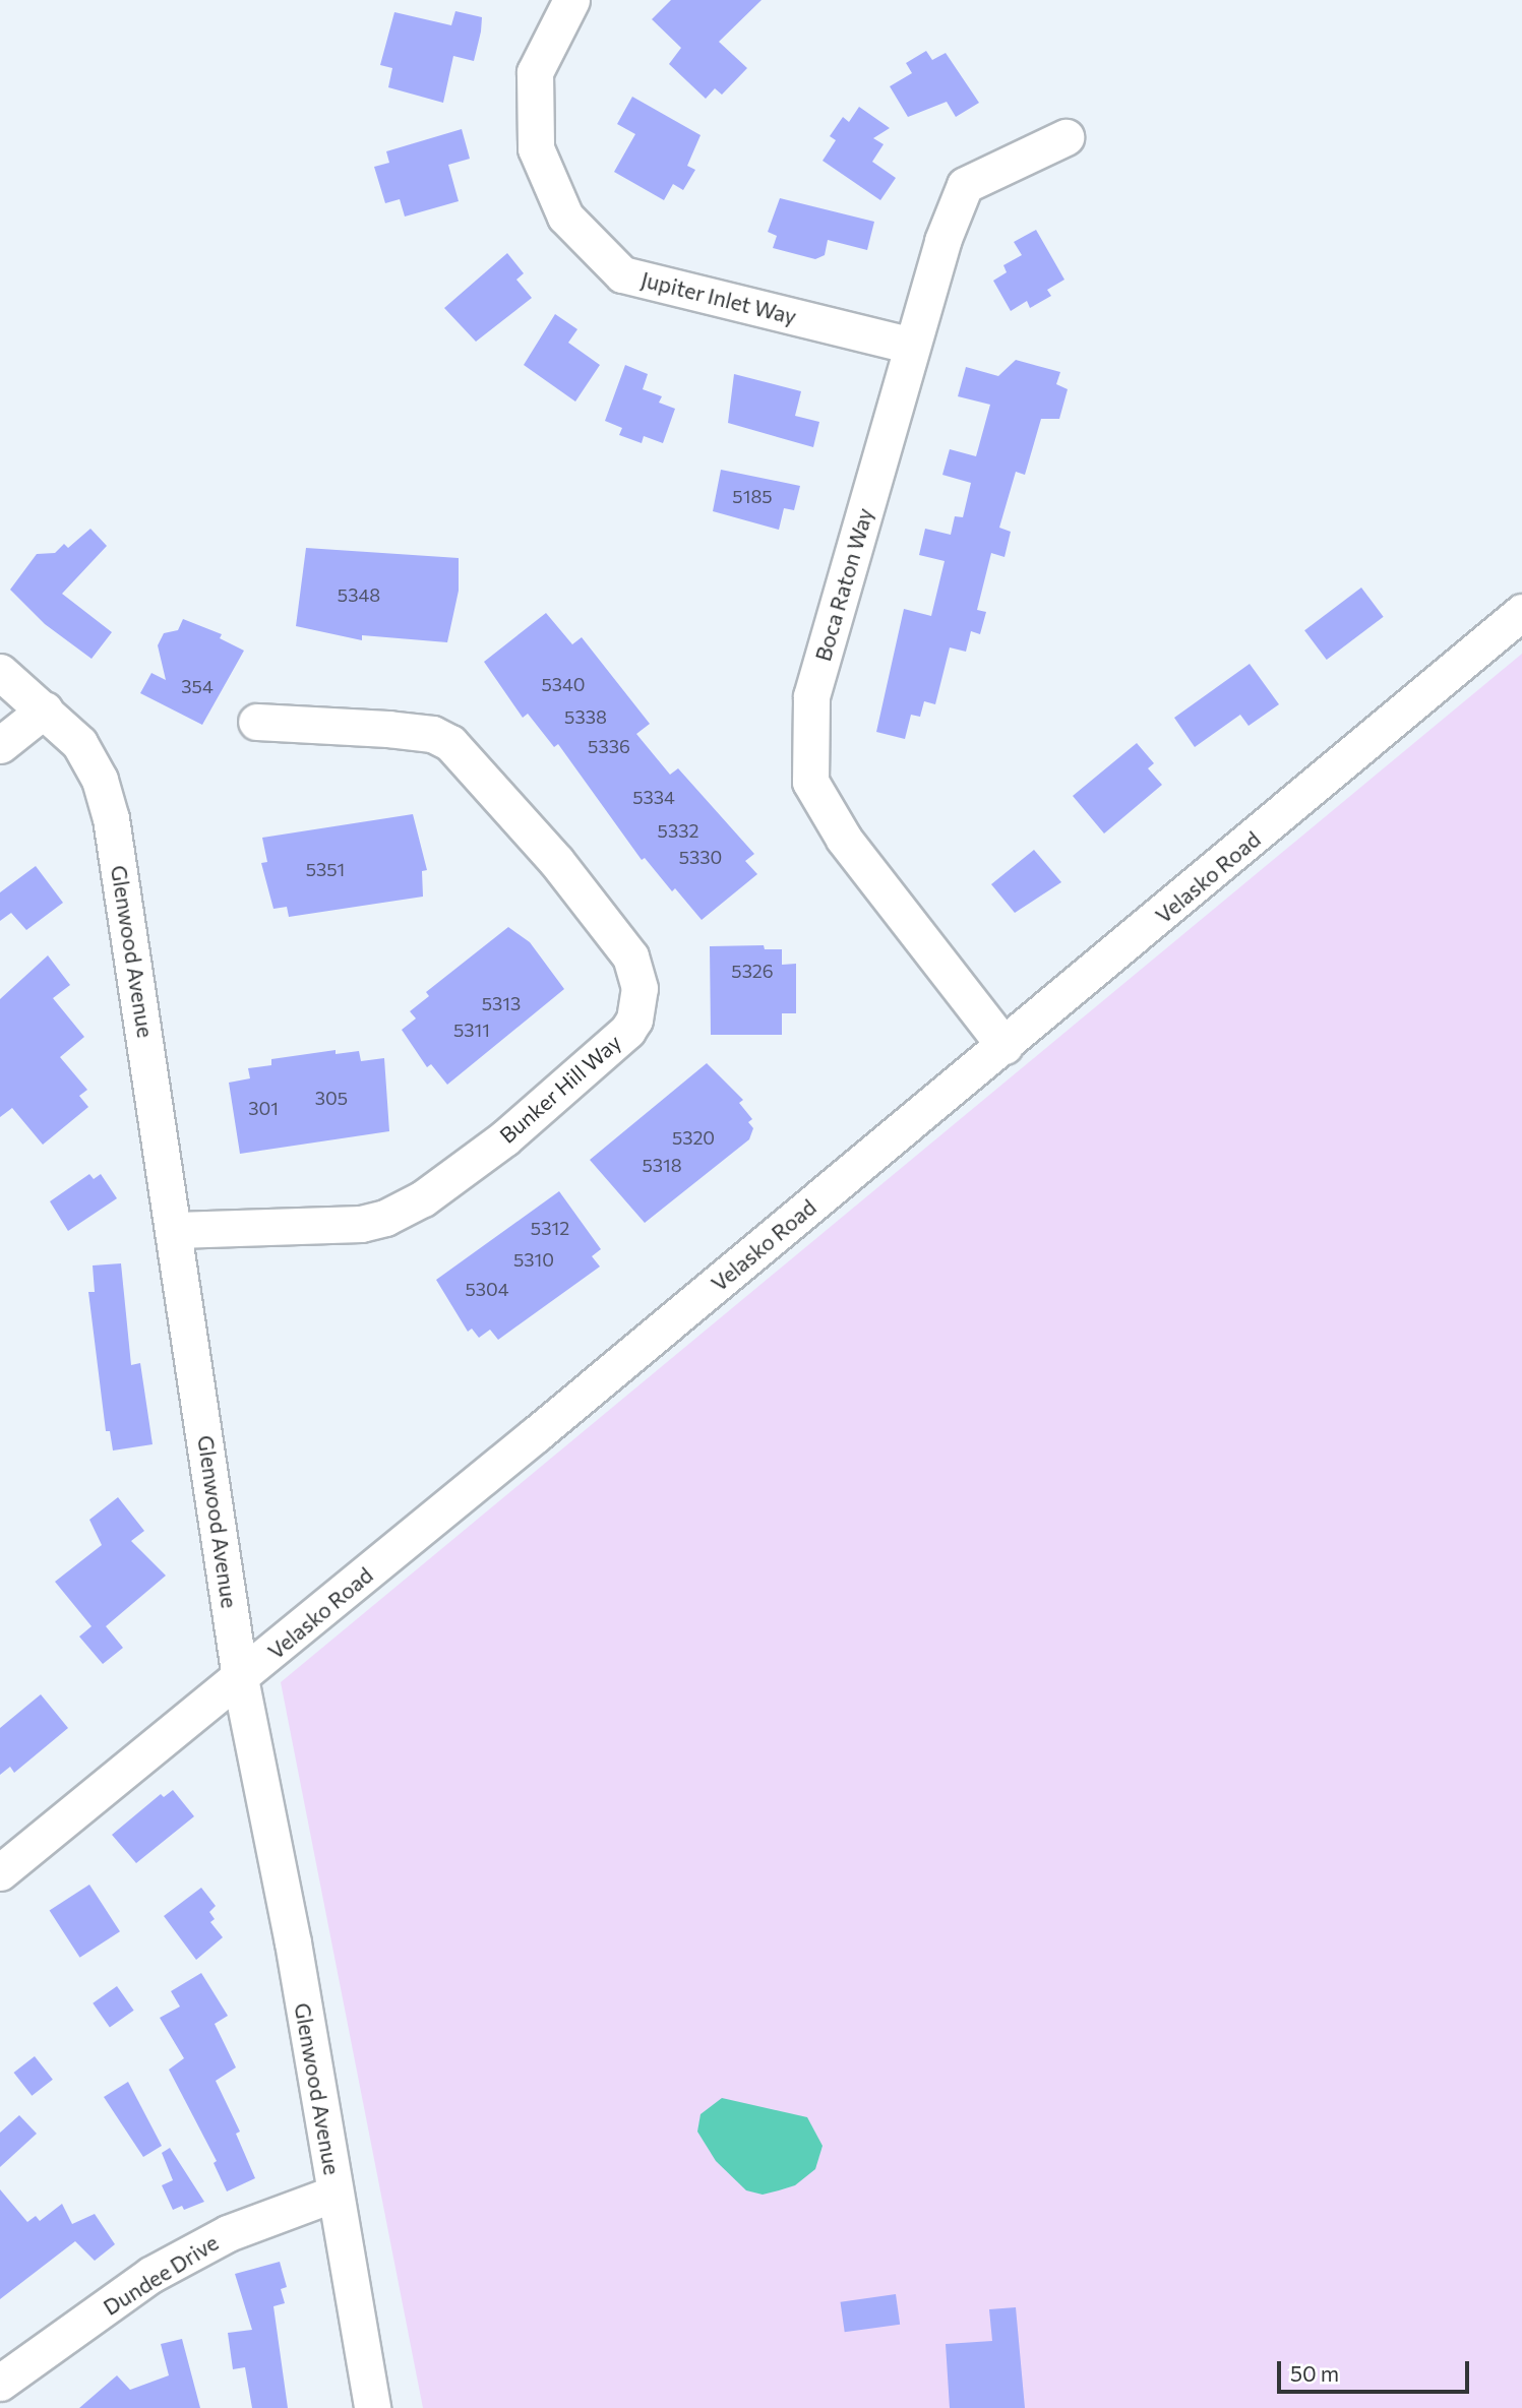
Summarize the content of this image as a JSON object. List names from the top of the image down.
{
  "streets": {
    "street": [
      "Jupiter Inlet Way",
      "Boca Raton Way",
      "Velasko Road",
      "Glenwood Avenue",
      "Bunker Hill Way",
      "Dundee Drive"
    ]
  },
  "crossings": [
    ["Jupiter Inlet Way", "Boca Raton Way"],
    ["Boca Raton Way", "Velasko Road"],
    ["Velasko Road", "Glenwood Avenue"],
    ["Glenwood Avenue", "Bunker Hill Way"],
    ["Glenwood Avenue", "Dundee Drive"]
  ],
  "house_numbers": [
    "5185",
    "5348",
    "5340",
    "354",
    "5338",
    "5336",
    "5334",
    "5332",
    "5330",
    "5351",
    "5326",
    "5313",
    "5311",
    "305",
    "301",
    "5320",
    "5318",
    "5312",
    "5310",
    "5304"
  ],
  "scale_bar": "50 m"
}
